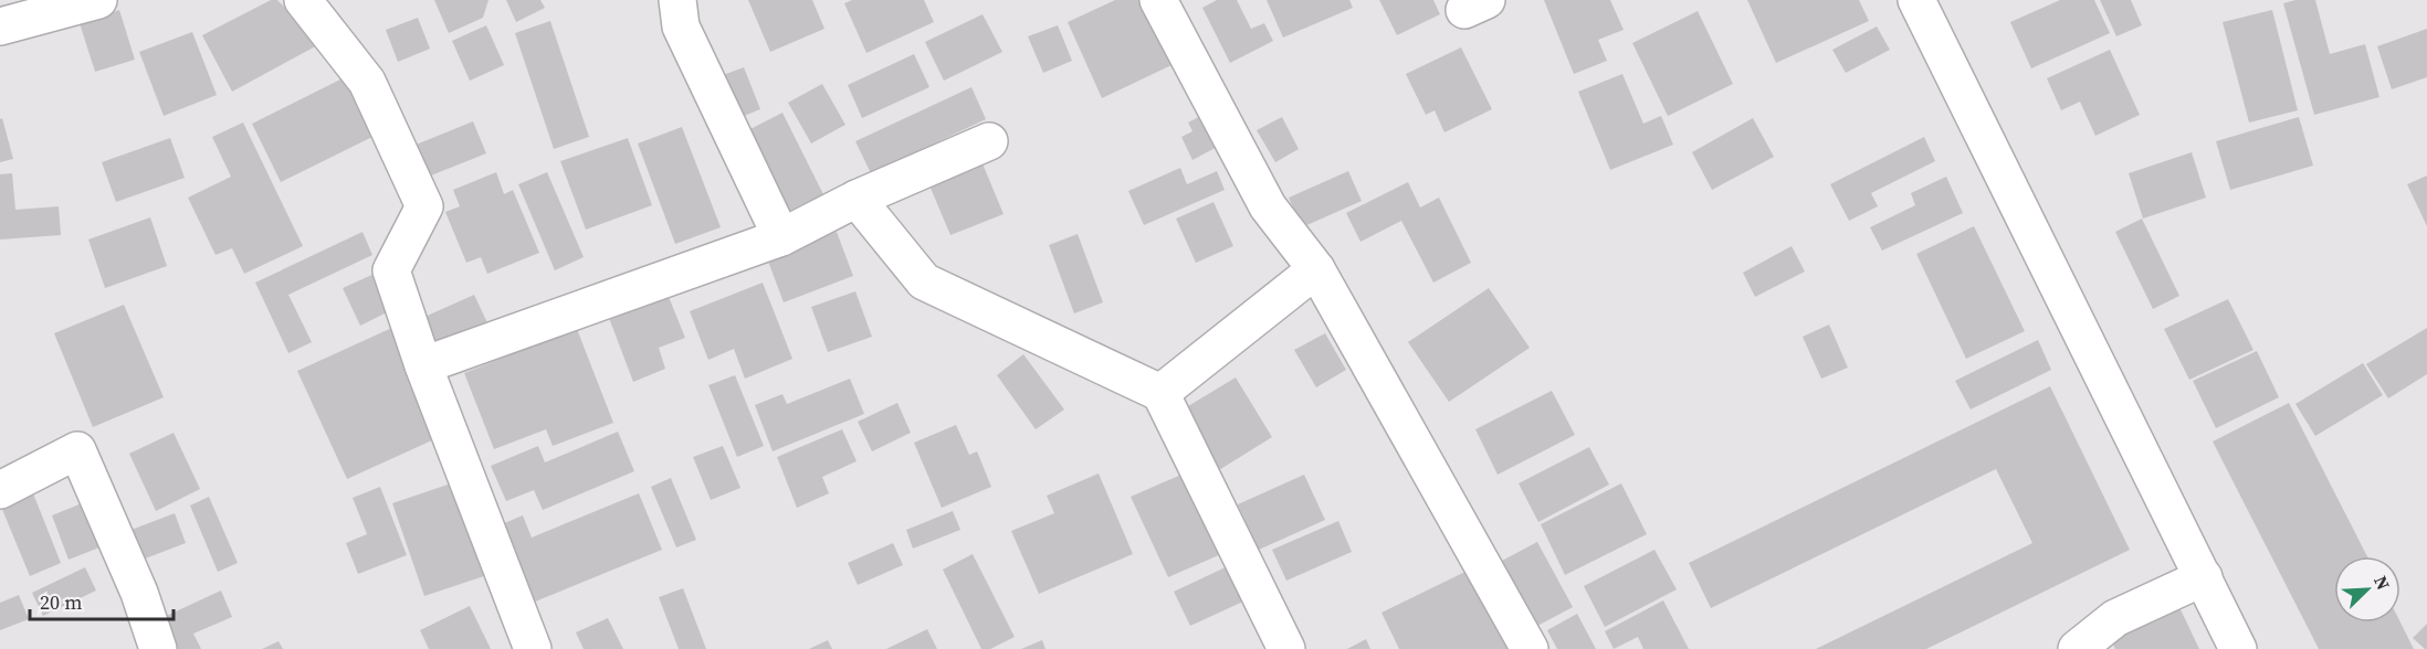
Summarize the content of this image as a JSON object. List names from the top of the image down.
{
  "scale_bar": "20 m",
  "north": "top right"
}
